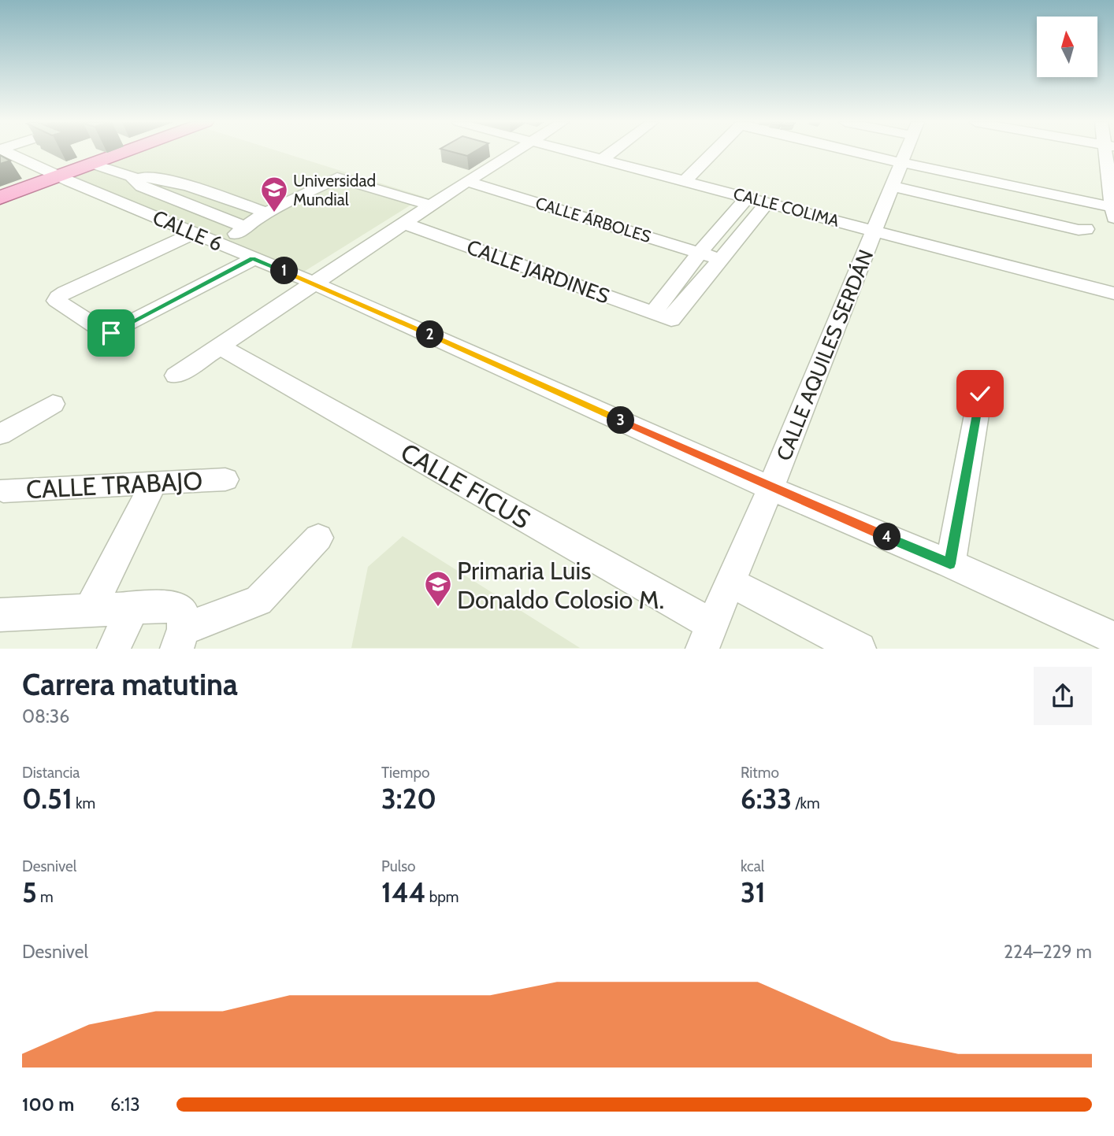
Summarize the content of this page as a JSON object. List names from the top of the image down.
{
  "streets": {
    "street": [
      "CALLE COLIMA",
      "CALLE ÁRBOLES",
      "CALLE 6",
      "CALLE JARDINES",
      "CALLE AQUILES SERDÁN",
      "CALLE TRABAJO",
      "CALLE FICUS"
    ]
  },
  "crossings": [
    ["CALLE COLIMA", "CALLE AQUILES SERDÁN"],
    ["CALLE 6", "CALLE AQUILES SERDÁN"],
    ["CALLE AQUILES SERDÁN", "CALLE FICUS"]
  ],
  "places": {
    "school or university": ["Universidad Mundial", "Primaria Luis Donaldo Colosio M."]
  },
  "north": "top",
  "page": {
    "pins": [
      "1",
      "2",
      "3",
      "4"
    ],
    "heading": ["Carrera matutina", "08:36"],
    "stats": [
      ["Distancia", "0.51 km"],
      ["Tiempo", "3:20"],
      ["Ritmo", "6:33 /km"],
      ["Desnivel", "5 m"],
      ["Pulso", "144 bpm"],
      ["kcal", "31"]
    ],
    "chart": ["Desnivel", "224–229 m"],
    "list": [
      {
        "name": "100 m",
        "note": "6:13"
      }
    ]
  }
}
